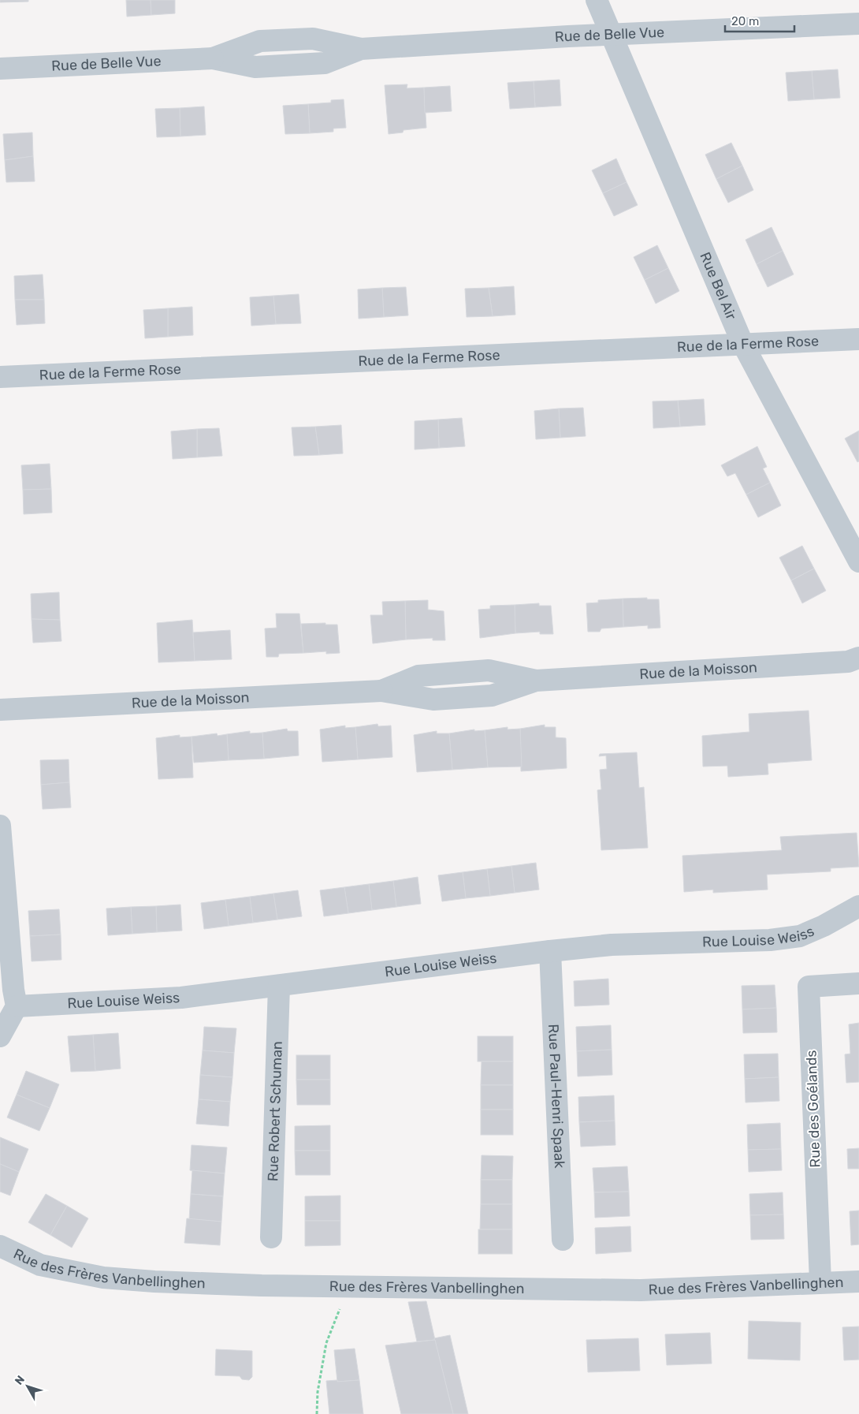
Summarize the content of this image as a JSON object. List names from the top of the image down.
{
  "streets": {
    "street": [
      "Rue de Belle Vue",
      "Rue Bel Air",
      "Rue de la Ferme Rose",
      "Rue de la Moisson",
      "Rue Louise Weiss",
      "Rue Paul-Henri Spaak",
      "Rue des Goélands",
      "Rue Robert Schuman",
      "Rue des Frères Vanbellinghen"
    ]
  },
  "crossings": [
    ["Rue de Belle Vue", "Rue Bel Air"],
    ["Rue Bel Air", "Rue de la Ferme Rose"],
    ["Rue Louise Weiss", "Rue Paul-Henri Spaak"],
    ["Rue Louise Weiss", "Rue Robert Schuman"],
    ["Rue des Goélands", "Rue des Frères Vanbellinghen"]
  ],
  "scale_bar": "20 m",
  "north": "top left"
}
